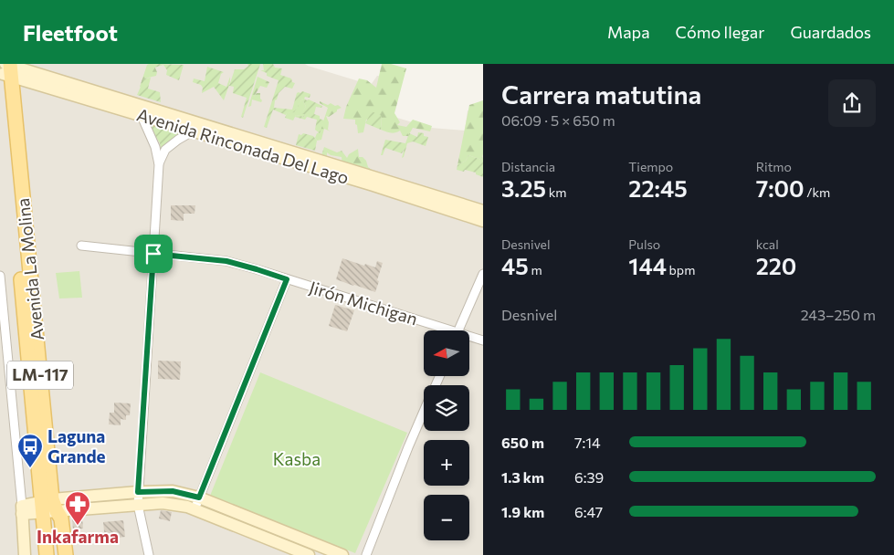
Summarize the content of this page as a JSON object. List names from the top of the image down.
{
  "streets": {
    "main road": ["Avenida La Molina", "LM-117"],
    "street": ["Avenida Rinconada Del Lago", "Jirón Michigan"]
  },
  "crossings": [
    ["Avenida Rinconada Del Lago", "Avenida La Molina"]
  ],
  "parks": ["Kasba"],
  "places": {
    "bus stop": ["Laguna Grande"],
    "pharmacy": ["Inkafarma"]
  },
  "north": "left",
  "page": {
    "header": "Fleetfoot",
    "nav": ["Mapa", "Cómo llegar", "Guardados"],
    "heading": ["Carrera matutina", "06:09 · 5 × 650 m"],
    "stats": [
      ["Distancia", "3.25 km"],
      ["Tiempo", "22:45"],
      ["Ritmo", "7:00 /km"],
      ["Desnivel", "45 m"],
      ["Pulso", "144 bpm"],
      ["kcal", "220"]
    ],
    "chart": ["Desnivel", "243–250 m"],
    "map_buttons": ["+", "−"],
    "list": [
      {
        "name": "650 m",
        "note": "7:14"
      },
      {
        "name": "1.3 km",
        "note": "6:39"
      },
      {
        "name": "1.9 km",
        "note": "6:47"
      }
    ]
  }
}
